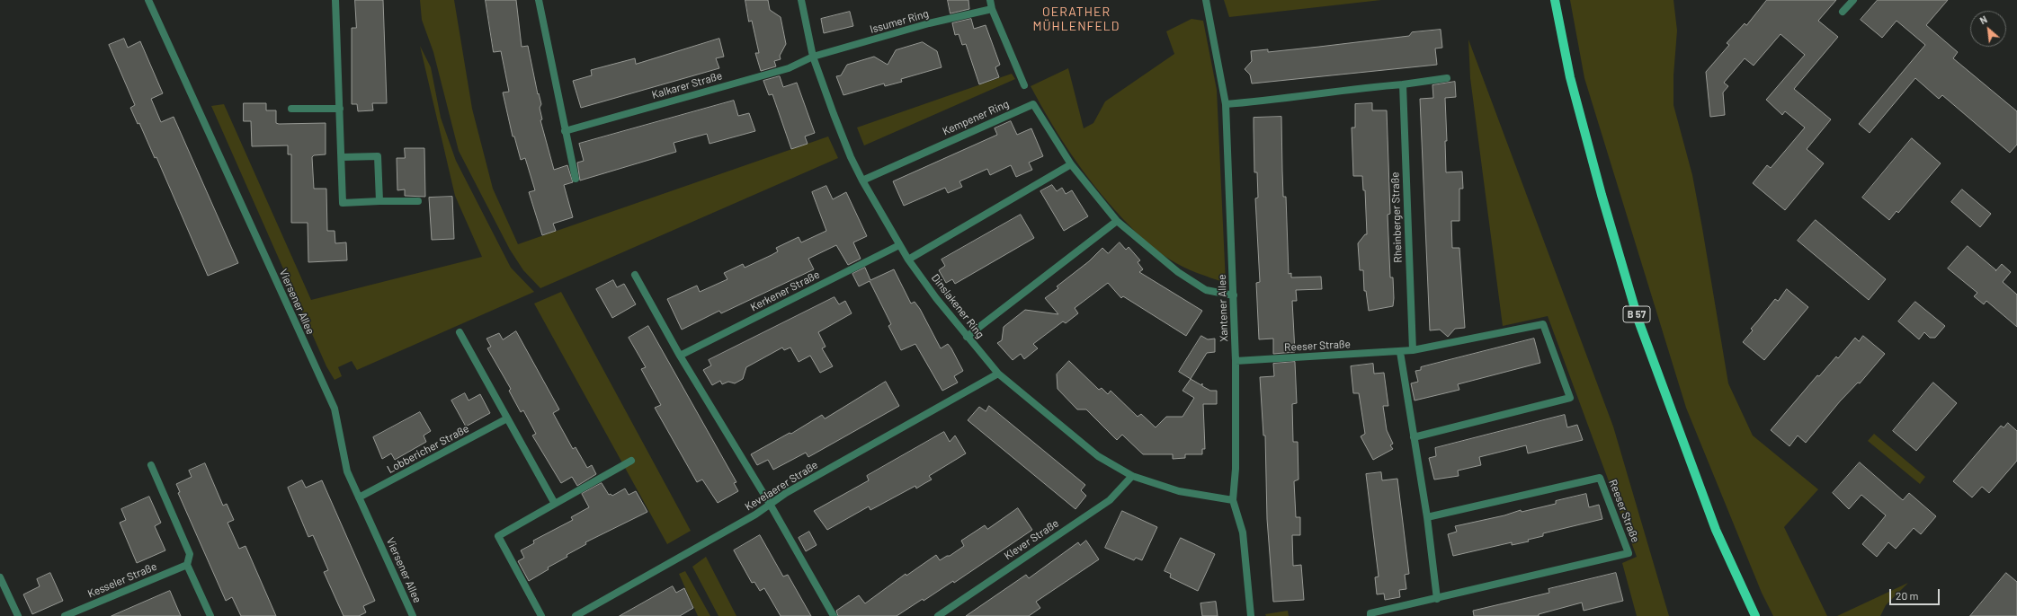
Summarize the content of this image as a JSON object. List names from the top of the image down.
{
  "streets": {
    "main road": ["B 57"],
    "street": [
      "Issumer Ring",
      "Kalkarer Straße",
      "Kempener Ring",
      "Rheinberger Straße",
      "Kerkener Straße",
      "Viersener Allee",
      "Dinslakener Ring",
      "Xantener Allee",
      "Reeser Straße",
      "Lobbericher Straße",
      "Kevelaerer Straße",
      "Klever Straße",
      "Kesseler Straße"
    ]
  },
  "crossings": [
    ["Issumer Ring", "Kalkarer Straße"],
    ["Issumer Ring", "Dinslakener Ring"],
    ["Kalkarer Straße", "Dinslakener Ring"],
    ["Kempener Ring", "Dinslakener Ring"],
    ["Kempener Ring", "Xantener Allee"],
    ["Rheinberger Straße", "Reeser Straße"],
    ["Kerkener Straße", "Dinslakener Ring"],
    ["Viersener Allee", "Lobbericher Straße"],
    ["Dinslakener Ring", "Xantener Allee"],
    ["Dinslakener Ring", "Kevelaerer Straße"],
    ["Dinslakener Ring", "Klever Straße"],
    ["Xantener Allee", "Reeser Straße"]
  ],
  "districts": ["OERATHER MÜHLENFELD"],
  "scale_bar": "20 m",
  "north": "top left"
}
